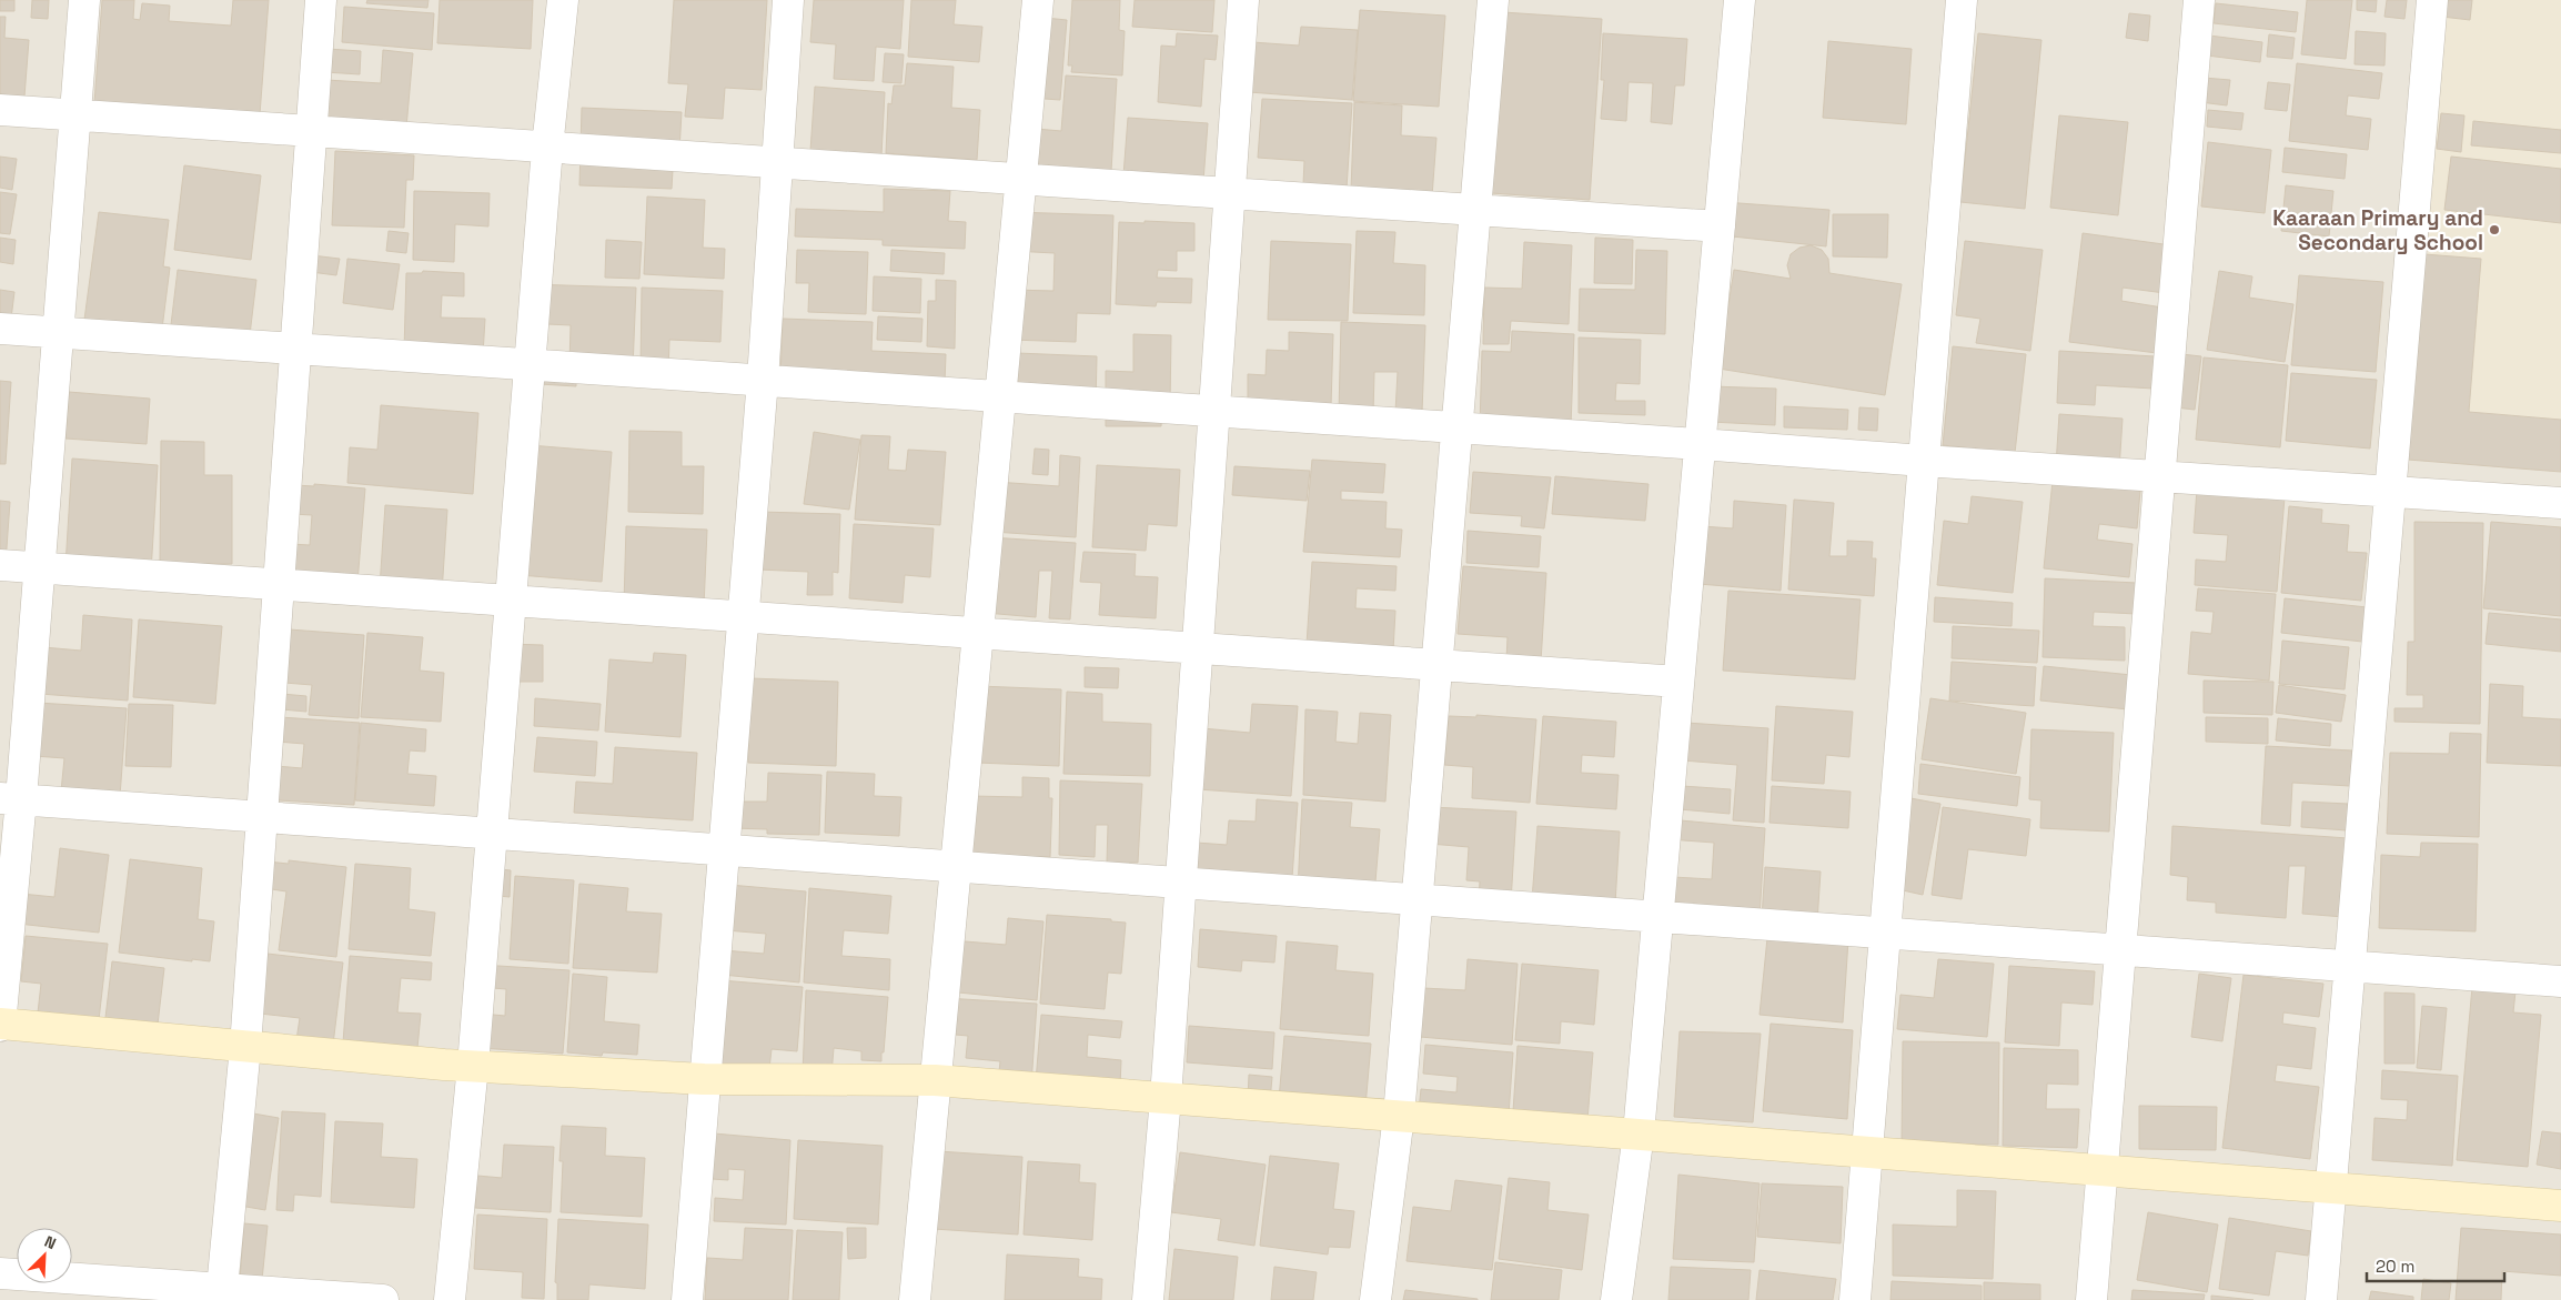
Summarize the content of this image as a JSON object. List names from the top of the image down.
{
  "places": ["Kaaraan Primary and Secondary School"],
  "scale_bar": "20 m",
  "north": "top right"
}
